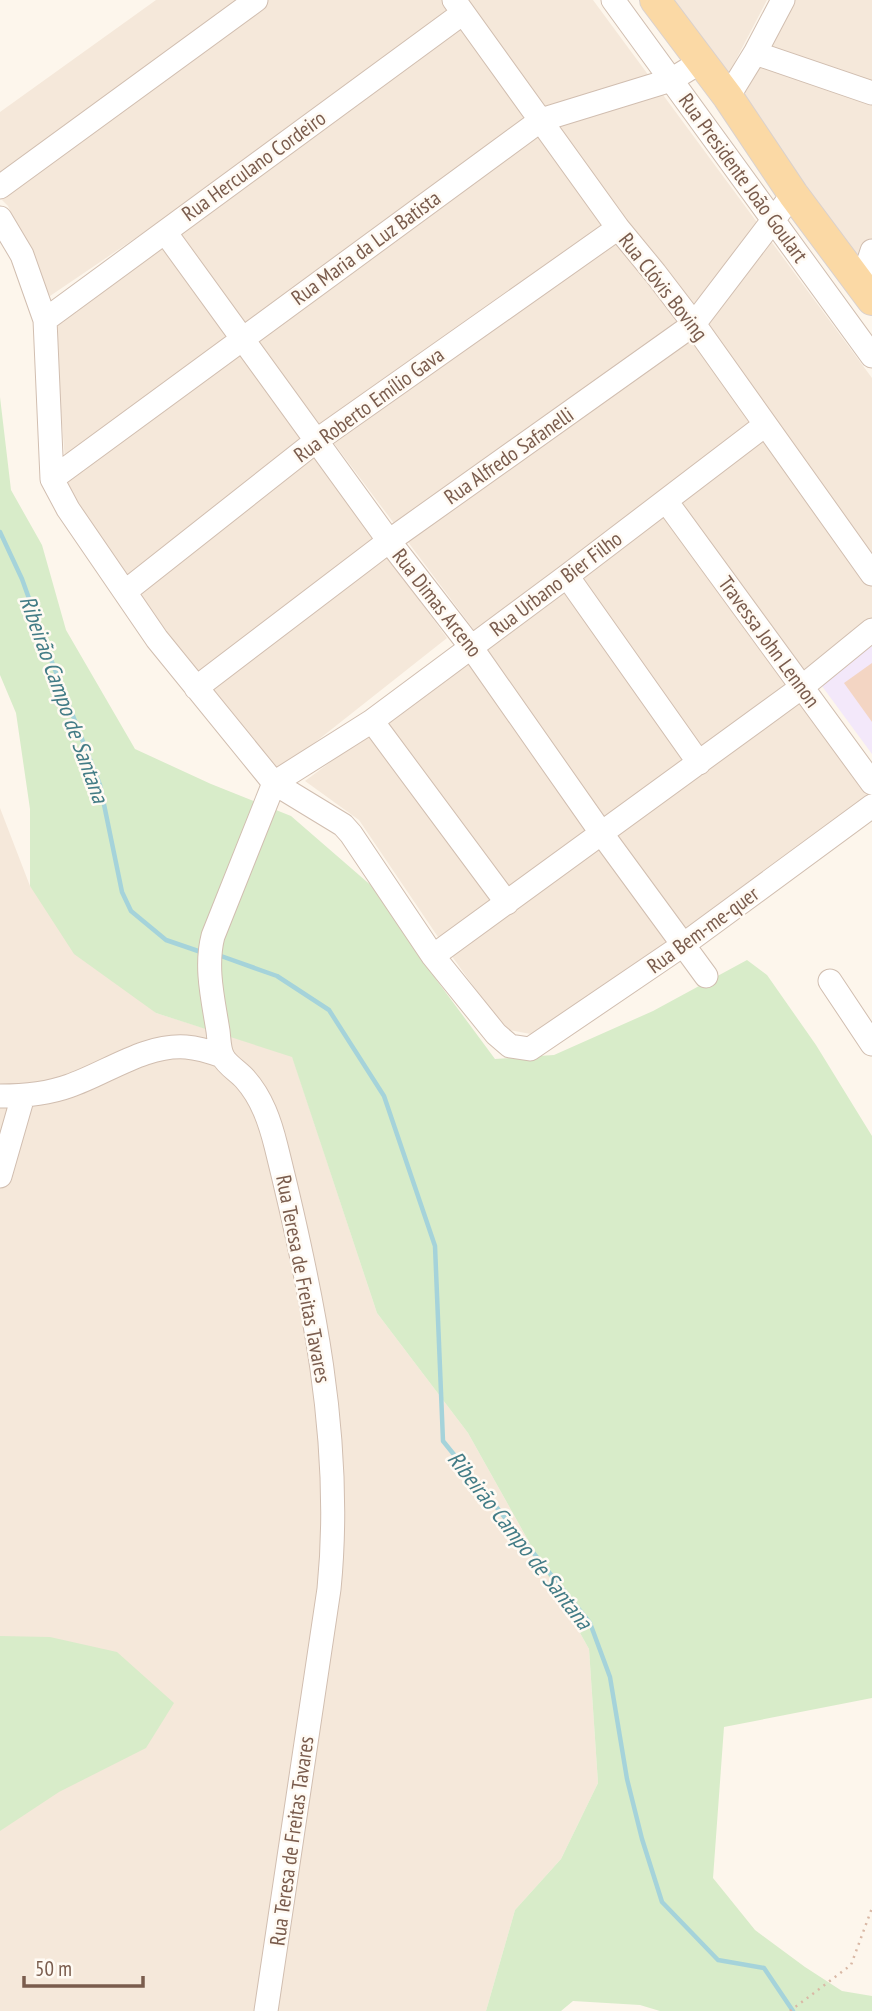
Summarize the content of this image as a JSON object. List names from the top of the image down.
{
  "streets": {
    "main road": ["Rua Presidente João Goulart"],
    "street": [
      "Rua Herculano Cordeiro",
      "Rua Maria da Luz Batista",
      "Rua Clóvis Boving",
      "Rua Roberto Emílio Gava",
      "Rua Alfredo Safanelli",
      "Rua Urbano Bier Filho",
      "Rua Dimas Arceno",
      "Travessa John Lennon",
      "Rua Bem-me-quer",
      "Rua Teresa de Freitas Tavares"
    ]
  },
  "crossings": [
    ["Rua Herculano Cordeiro", "Rua Clóvis Boving"],
    ["Rua Herculano Cordeiro", "Rua Dimas Arceno"],
    ["Rua Presidente João Goulart", "Rua Maria da Luz Batista"],
    ["Rua Presidente João Goulart", "Rua Alfredo Safanelli"],
    ["Rua Maria da Luz Batista", "Rua Clóvis Boving"],
    ["Rua Maria da Luz Batista", "Rua Dimas Arceno"],
    ["Rua Clóvis Boving", "Rua Roberto Emílio Gava"],
    ["Rua Clóvis Boving", "Rua Alfredo Safanelli"],
    ["Rua Clóvis Boving", "Rua Urbano Bier Filho"],
    ["Rua Roberto Emílio Gava", "Rua Dimas Arceno"],
    ["Rua Alfredo Safanelli", "Rua Dimas Arceno"],
    ["Rua Urbano Bier Filho", "Rua Dimas Arceno"],
    ["Rua Urbano Bier Filho", "Travessa John Lennon"],
    ["Rua Dimas Arceno", "Rua Bem-me-quer"]
  ],
  "water": ["Ribeirão Campo de Santana"],
  "scale_bar": "50 m"
}
